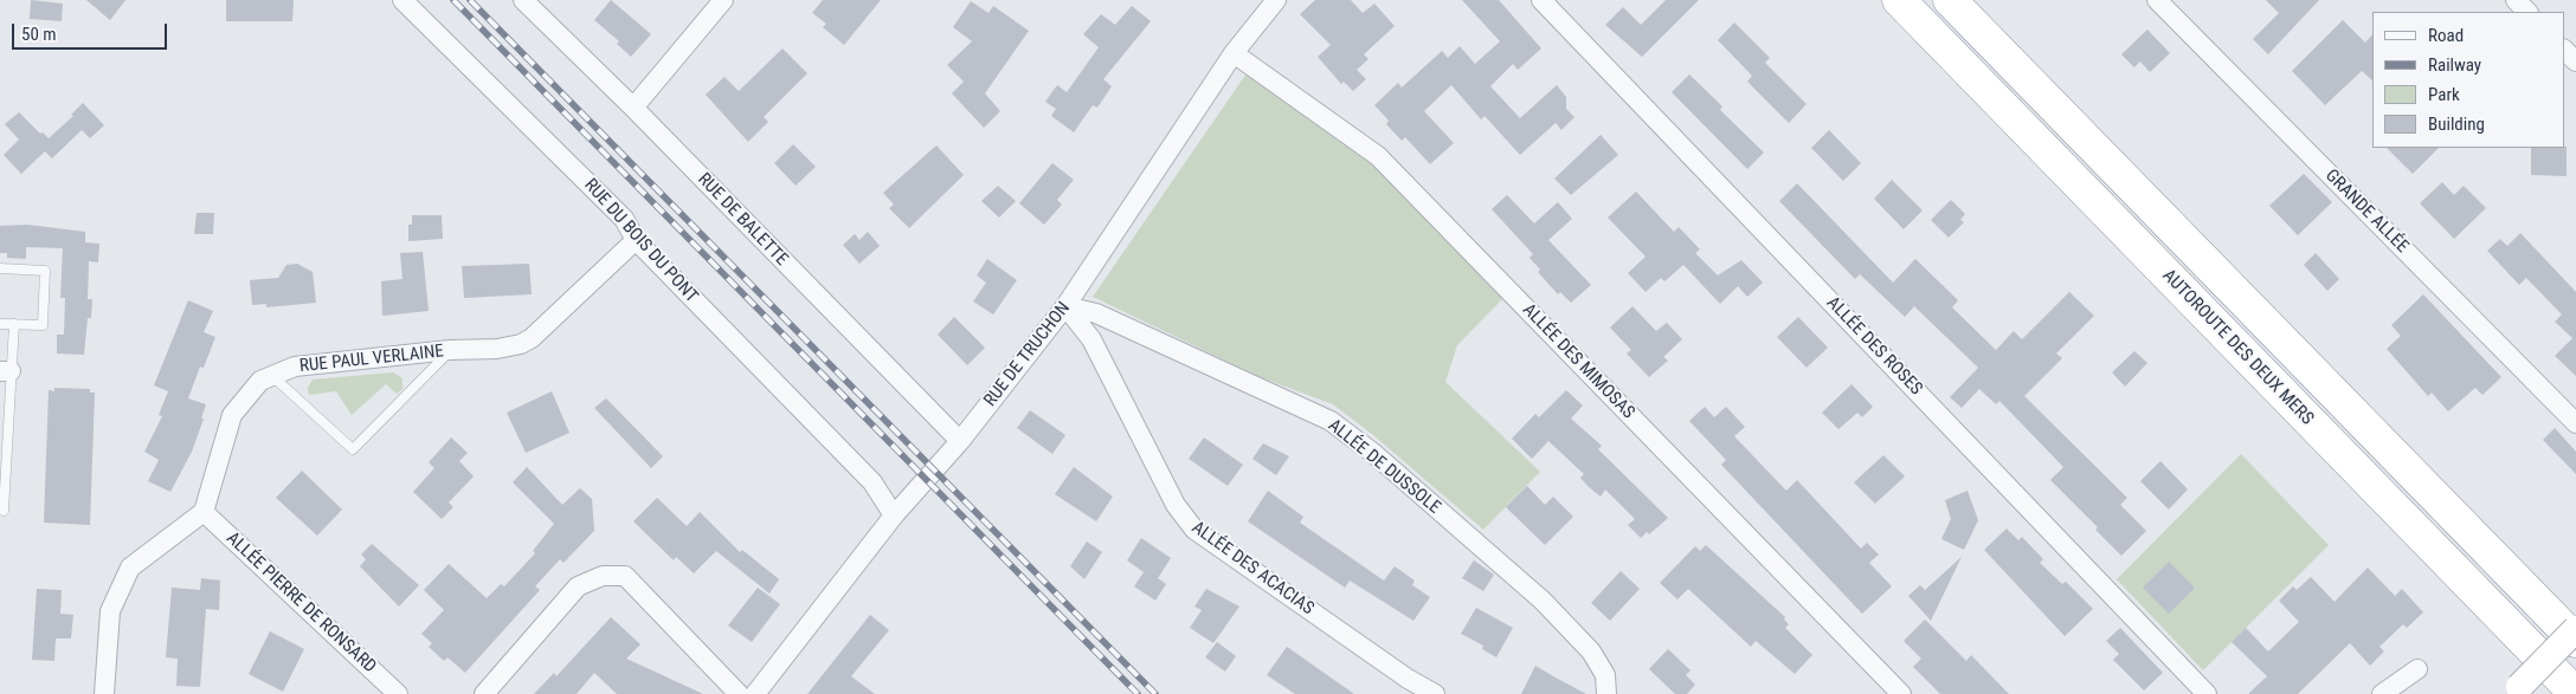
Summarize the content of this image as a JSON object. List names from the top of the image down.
{
  "streets": {
    "highway": ["AUTOROUTE DES DEUX MERS"],
    "street": [
      "GRANDE ALLÉE",
      "RUE DE BALETTE",
      "RUE DU BOIS DU PONT",
      "ALLÉE DES ROSES",
      "RUE DE TRUCHON",
      "RUE PAUL VERLAINE",
      "ALLÉE DES MIMOSAS",
      "ALLÉE DE DUSSOLE",
      "ALLÉE DES ACACIAS",
      "ALLÉE PIERRE DE RONSARD"
    ]
  },
  "crossings": [
    ["RUE DE BALETTE", "RUE DE TRUCHON"],
    ["RUE DU BOIS DU PONT", "RUE DE TRUCHON"],
    ["RUE DU BOIS DU PONT", "RUE PAUL VERLAINE"],
    ["RUE DE TRUCHON", "ALLÉE DES MIMOSAS"],
    ["RUE DE TRUCHON", "ALLÉE DE DUSSOLE"],
    ["RUE DE TRUCHON", "ALLÉE DES ACACIAS"],
    ["RUE PAUL VERLAINE", "ALLÉE PIERRE DE RONSARD"],
    ["ALLÉE DE DUSSOLE", "ALLÉE DES ACACIAS"]
  ],
  "legend": [
    "Road",
    "Railway",
    "Park",
    "Building"
  ],
  "scale_bar": "50 m"
}
